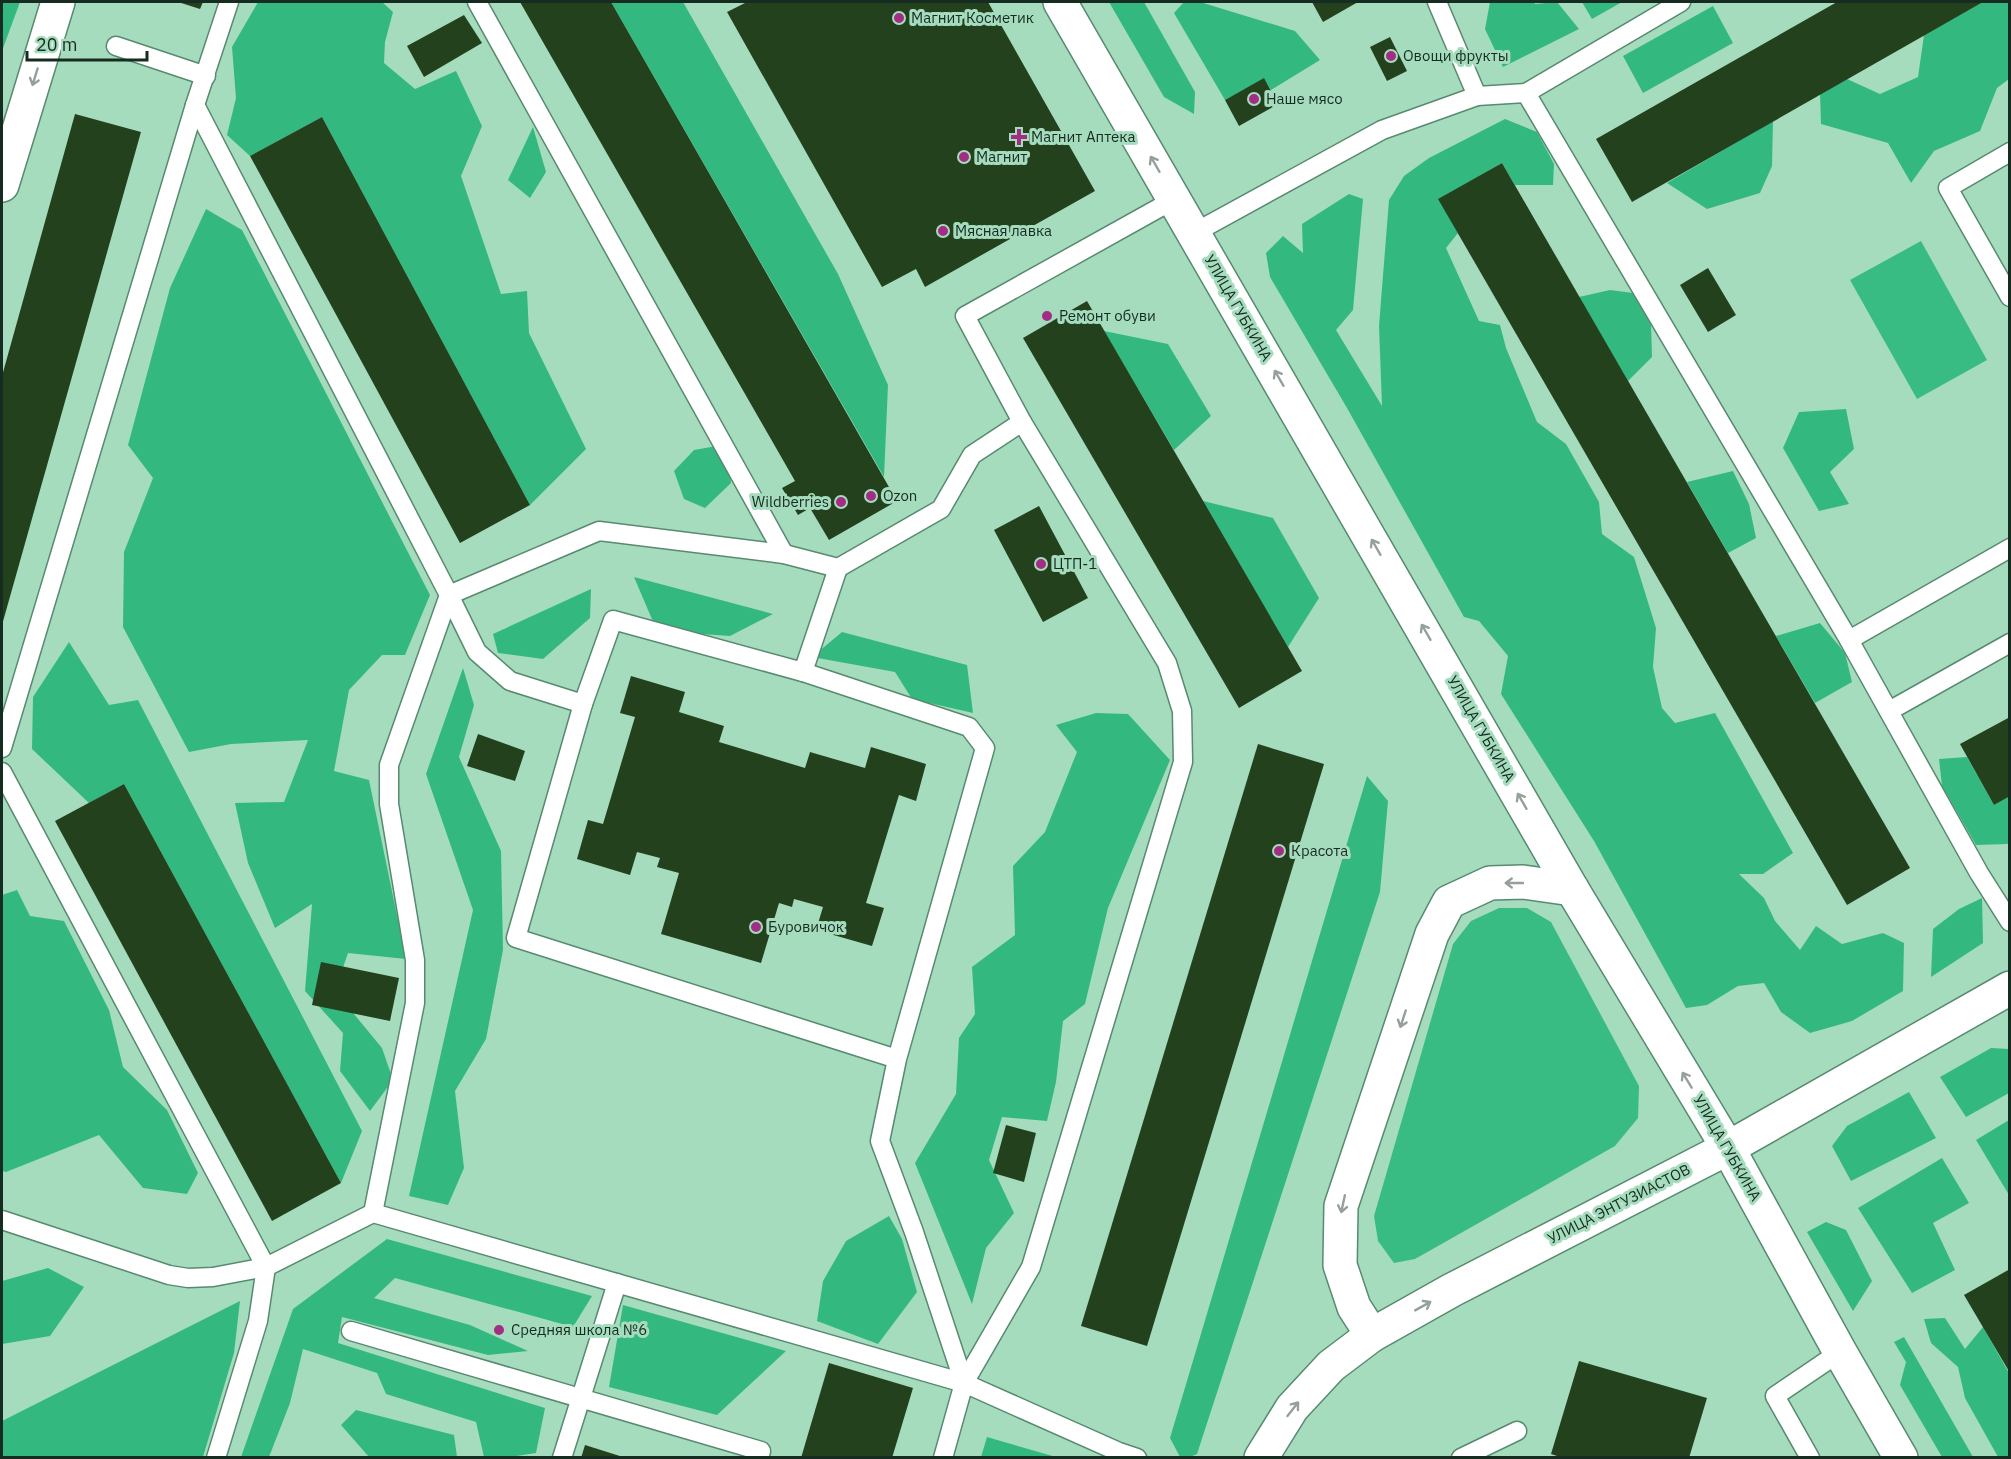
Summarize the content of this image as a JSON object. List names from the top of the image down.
{
  "streets": {
    "main road": ["УЛИЦА ГУБКИНА", "УЛИЦА ЭНТУЗИАСТОВ"]
  },
  "crossings": [
    ["УЛИЦА ГУБКИНА", "УЛИЦА ЭНТУЗИАСТОВ"]
  ],
  "one_way": ["УЛИЦА ГУБКИНА", "УЛИЦА ЭНТУЗИАСТОВ"],
  "places": {
    "other": [
      "Магнит Косметик",
      "Овощи фрукты",
      "Наше мясо",
      "Магнит",
      "Мясная лавка",
      "Ремонт обуви",
      "Ozon",
      "Wildberries",
      "ЦТП-1",
      "Красота",
      "Буровичок",
      "Средняя школа №6"
    ],
    "health": ["Магнит Аптека"]
  },
  "scale_bar": "20 m"
}
